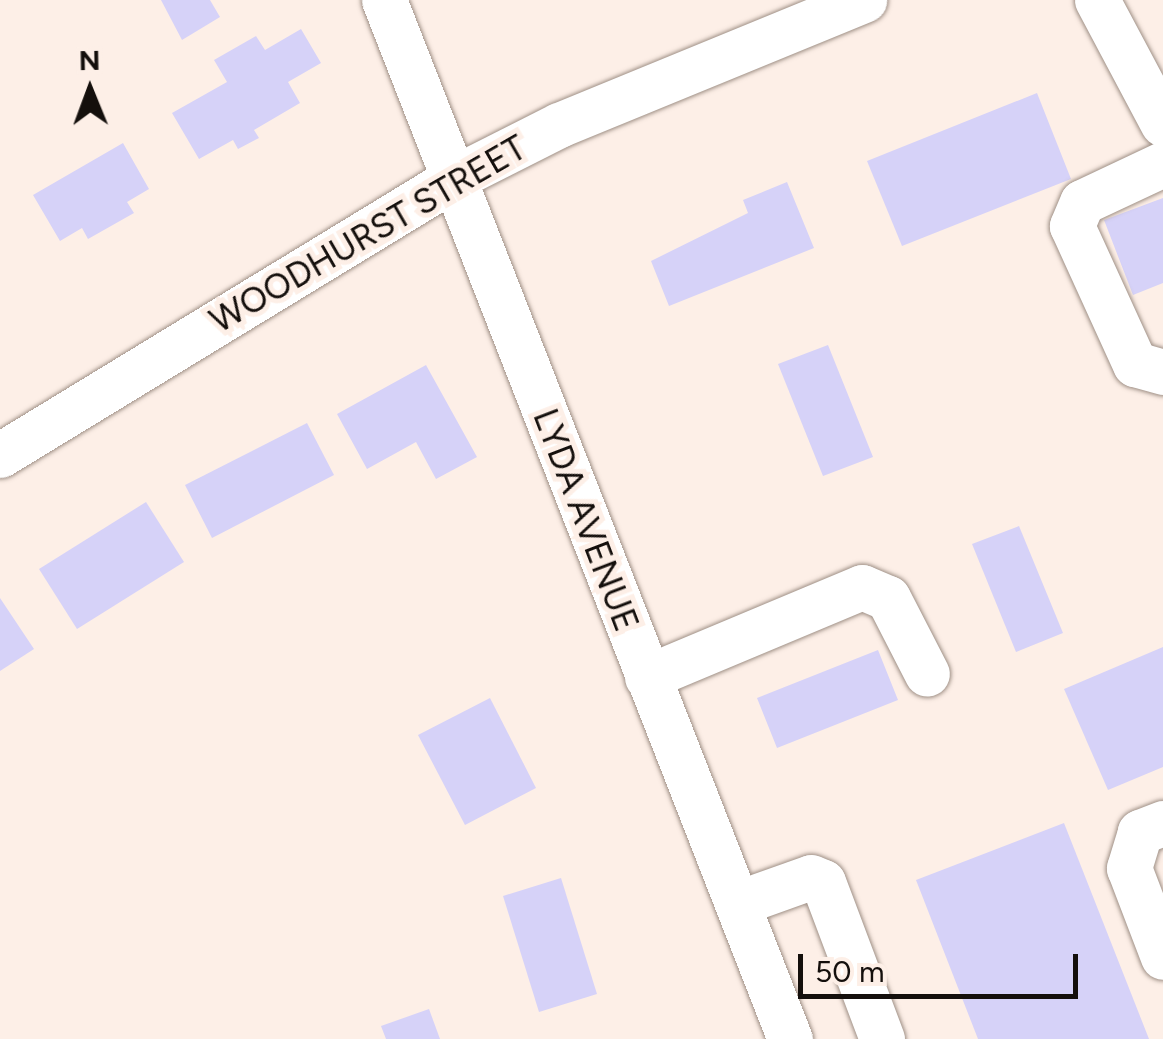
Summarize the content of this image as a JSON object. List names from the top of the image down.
{
  "streets": {
    "street": ["WOODHURST STREET", "LYDA AVENUE"]
  },
  "crossings": [
    ["WOODHURST STREET", "LYDA AVENUE"]
  ],
  "scale_bar": "50 m",
  "north": "top"
}
